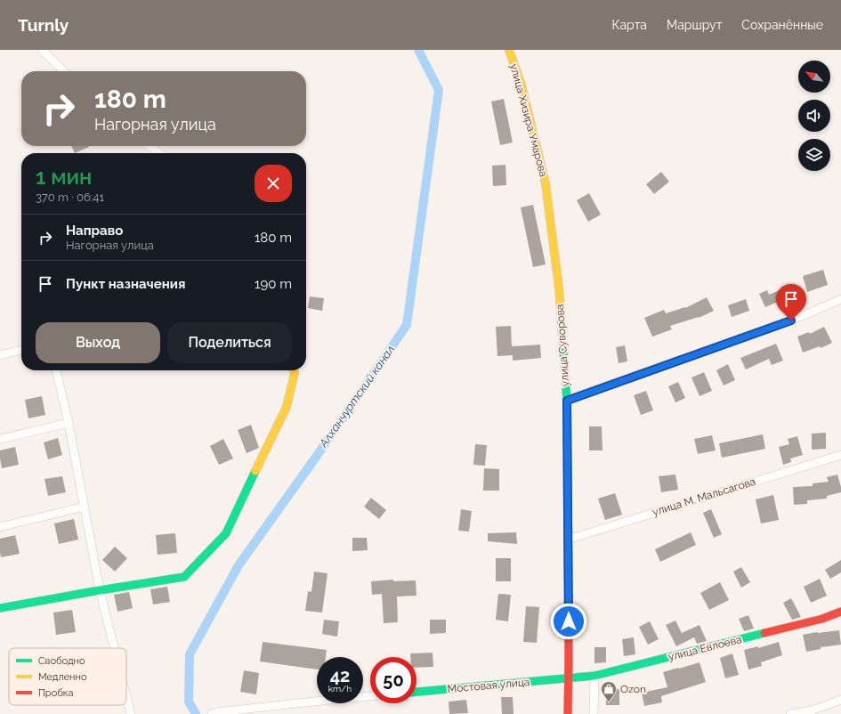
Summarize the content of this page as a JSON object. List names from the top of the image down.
{
  "streets": {
    "street": [
      "улица Хизира Умарова",
      "улица Суворова",
      "улица М. Мальсагова",
      "улица Евлоева",
      "Мостовая улица"
    ]
  },
  "crossings": [
    ["улица Хизира Умарова", "улица Суворова"],
    ["улица Суворова", "улица М. Мальсагова"],
    ["улица Суворова", "улица Евлоева"],
    ["улица Суворова", "Мостовая улица"],
    ["улица Евлоева", "Мостовая улица"]
  ],
  "water": ["Алханчуртский канал"],
  "places": {
    "shop": ["Ozon"]
  },
  "legend": ["Свободно", "Медленно", "Пробка"],
  "north": "top left",
  "page": {
    "header": "Turnly",
    "nav": ["Карта", "Маршрут", "Сохранённые"],
    "turn": ["180 m", "Нагорная улица"],
    "heading": ["1 мин", "370 m · 06:41"],
    "list": [
      {
        "name": "Направо",
        "note": "Нагорная улица",
        "value": "180 m"
      },
      {
        "name": "Пункт назначения",
        "value": "190 m"
      }
    ],
    "buttons": ["Выход", "Поделиться"],
    "speed": "42 km/h",
    "limit": "50"
  }
}
